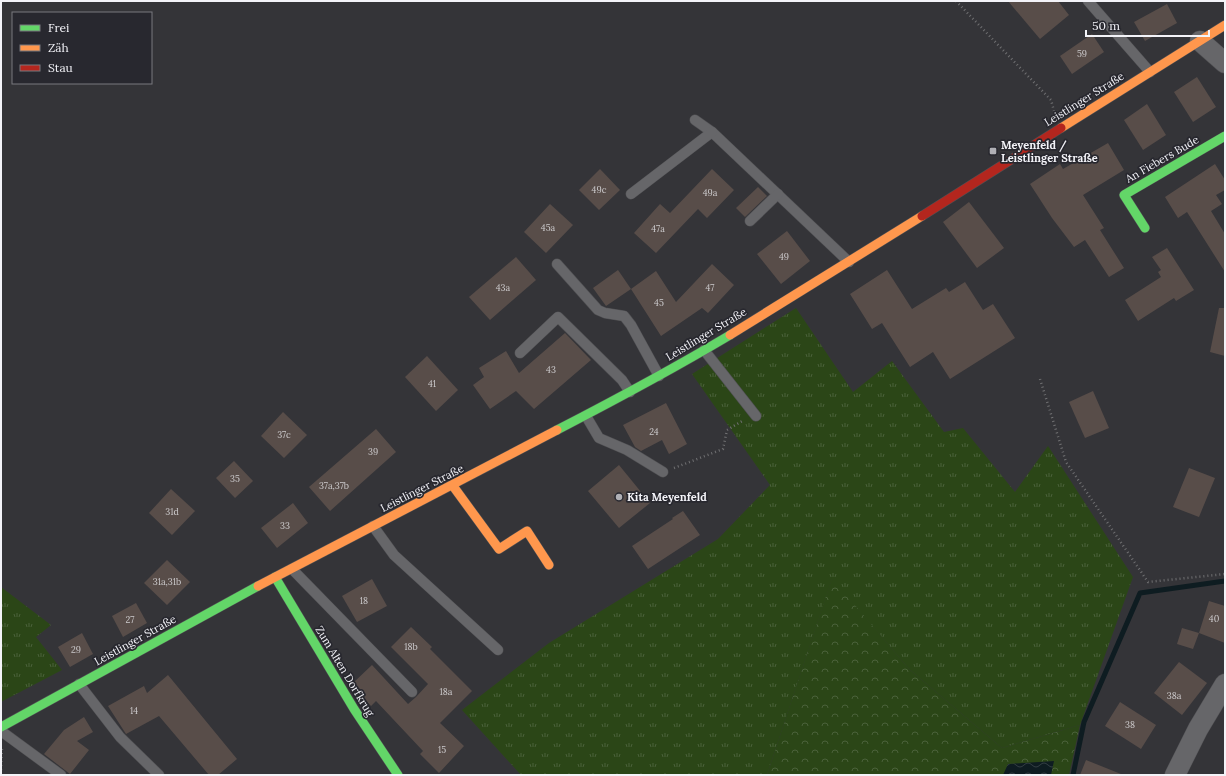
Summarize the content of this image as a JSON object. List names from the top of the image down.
{
  "streets": {
    "street": ["Leistlinger Straße", "An Fiebers Bude", "Zum Alten Dorfkrug"]
  },
  "crossings": [
    ["Leistlinger Straße", "Zum Alten Dorfkrug"]
  ],
  "places": {
    "transit": ["Meyenfeld / Leistlinger Straße"],
    "other": ["Kita Meyenfeld"]
  },
  "house_numbers": [
    "59",
    "49c",
    "49a",
    "45a",
    "47a",
    "49",
    "43a",
    "47",
    "45",
    "43",
    "41",
    "24",
    "37c",
    "39",
    "35",
    "37a,37b",
    "31d",
    "33",
    "31a,31b",
    "18",
    "40",
    "27",
    "18b",
    "29",
    "18a",
    "38a",
    "14",
    "38",
    "15"
  ],
  "legend": ["Frei", "Zäh", "Stau"],
  "scale_bar": "50 m"
}
